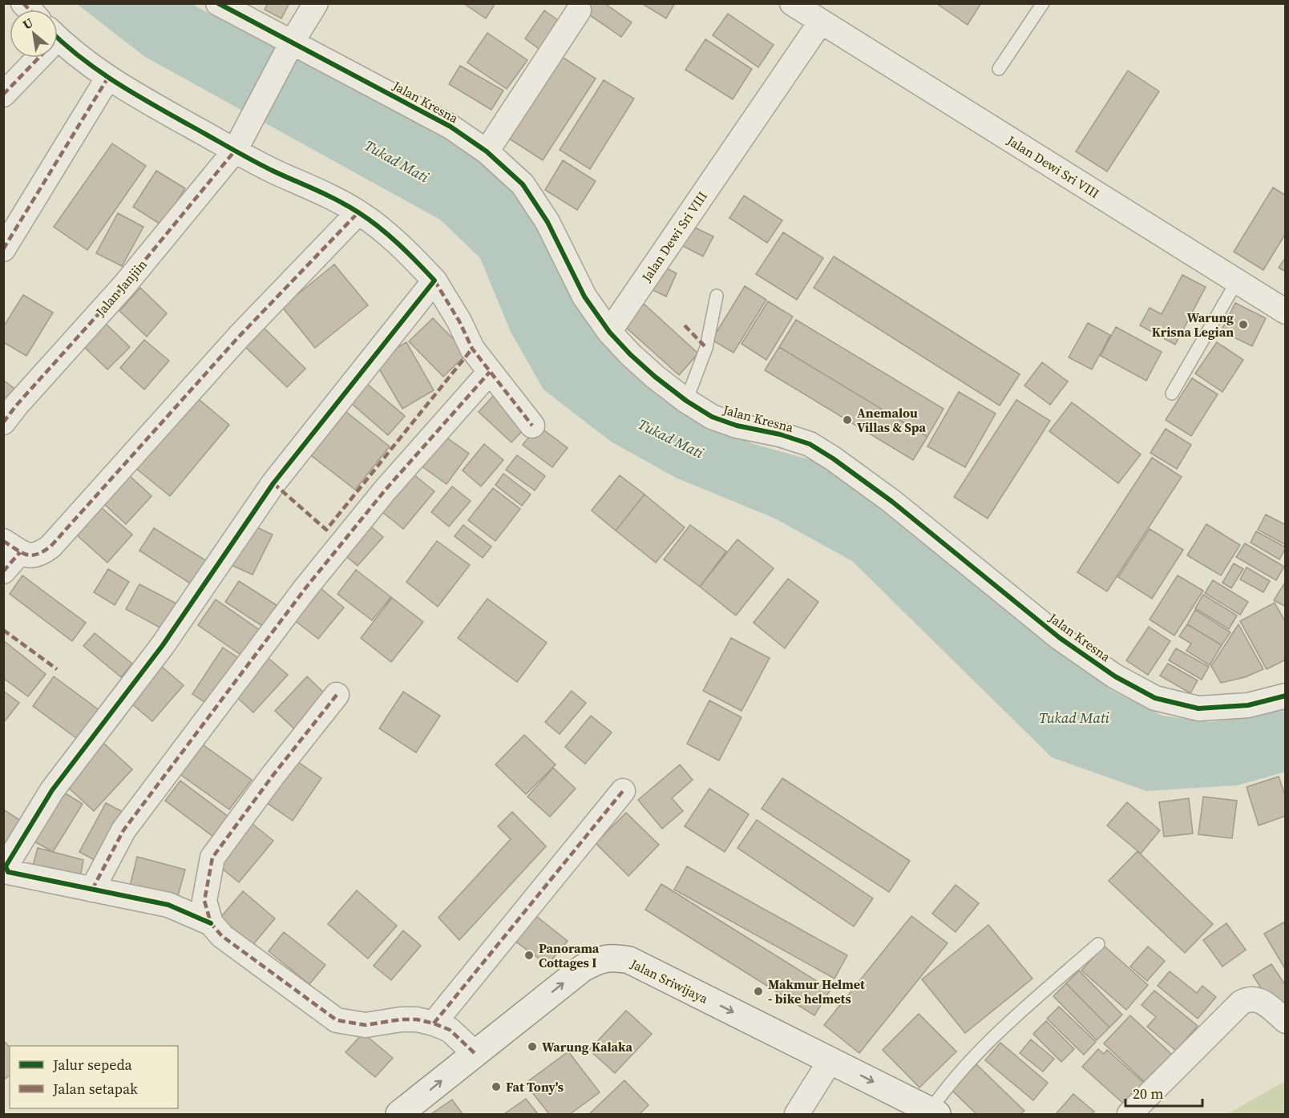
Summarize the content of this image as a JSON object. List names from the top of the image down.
{
  "streets": {
    "street": [
      "Jalan Kresna",
      "Jalan Dewi Sri VIII",
      "Jalan Janjiin",
      "Jalan Sriwijaya"
    ]
  },
  "crossings": [
    ["Jalan Kresna", "Jalan Dewi Sri VIII"],
    ["Jalan Kresna", "Jalan Janjiin"]
  ],
  "one_way": ["Jalan Sriwijaya"],
  "water": ["Tukad Mati"],
  "places": [
    "Warung Krisna Legian",
    "Anemalou Villas & Spa",
    "Panorama Cottages I",
    "Makmur Helmet - bike helmets",
    "Warung Kalaka",
    "Fat Tony's"
  ],
  "legend": ["Jalur sepeda", "Jalan setapak"],
  "scale_bar": "20 m",
  "north": "top left"
}
